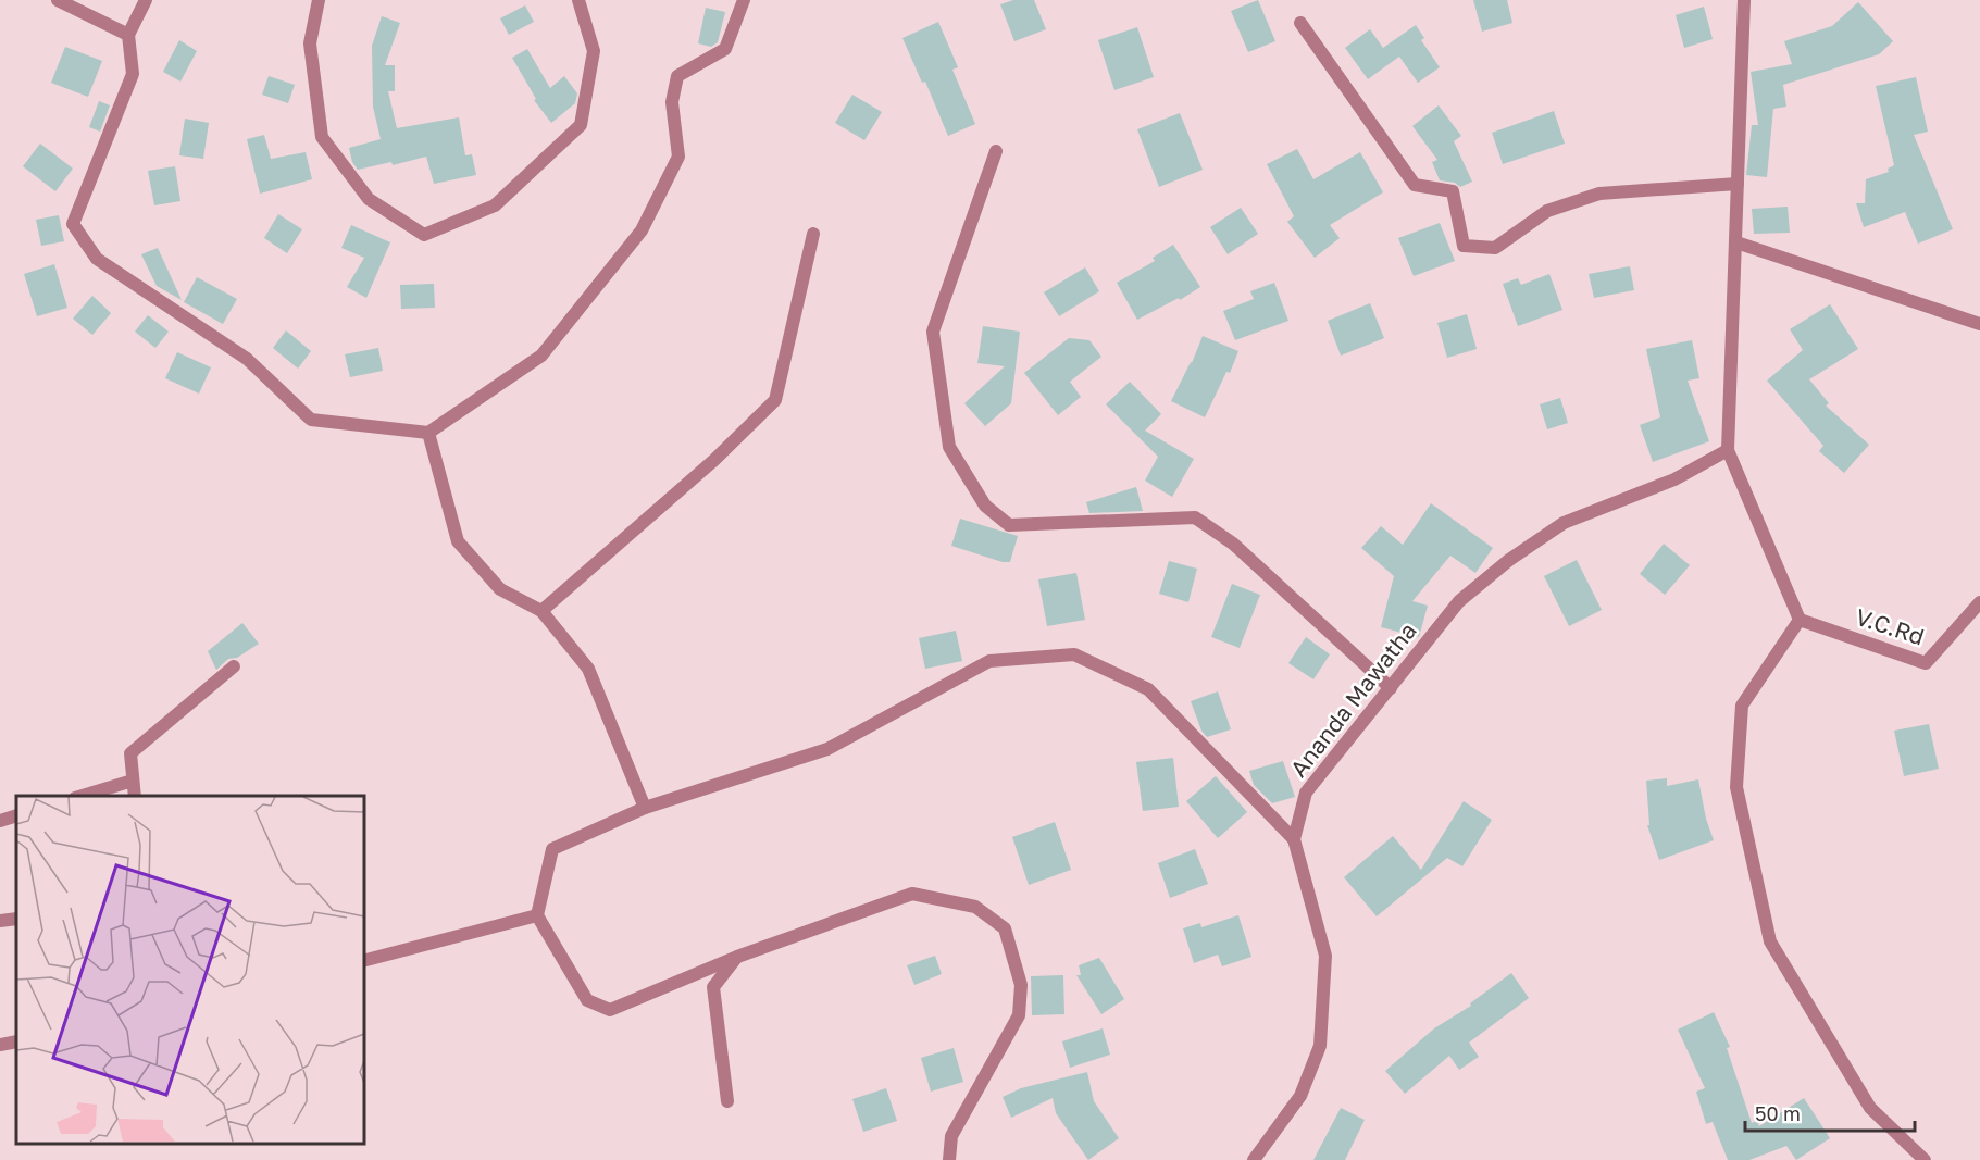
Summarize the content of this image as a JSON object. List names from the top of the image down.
{
  "streets": {
    "street": ["V.C.Rd", "Ananda Mawatha"]
  },
  "scale_bar": "50 m"
}
